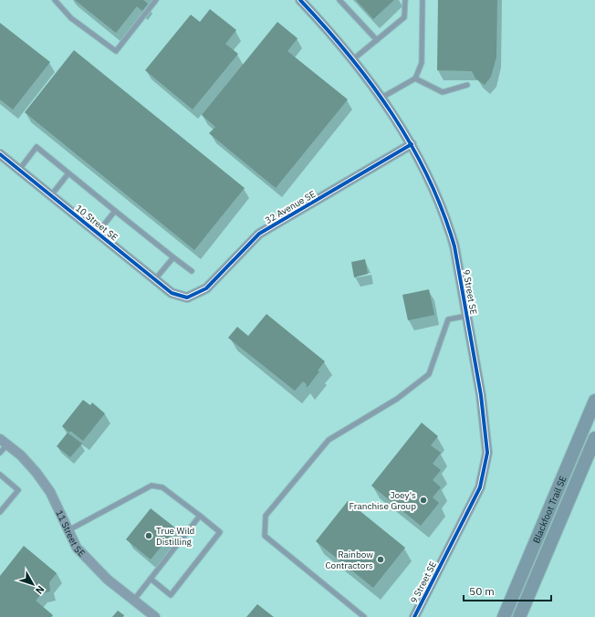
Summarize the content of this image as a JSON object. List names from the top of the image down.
{
  "streets": {
    "main road": ["Blackfoot Trail SE"],
    "street": [
      "32 Avenue SE",
      "10 Street SE",
      "9 Street SE",
      "11 Street SE"
    ]
  },
  "crossings": [
    ["32 Avenue SE", "10 Street SE"],
    ["32 Avenue SE", "9 Street SE"]
  ],
  "places": ["Joey's Franchise Group", "True Wild Distilling", "Rainbow Contractors"],
  "scale_bar": "50 m",
  "north": "bottom right"
}
